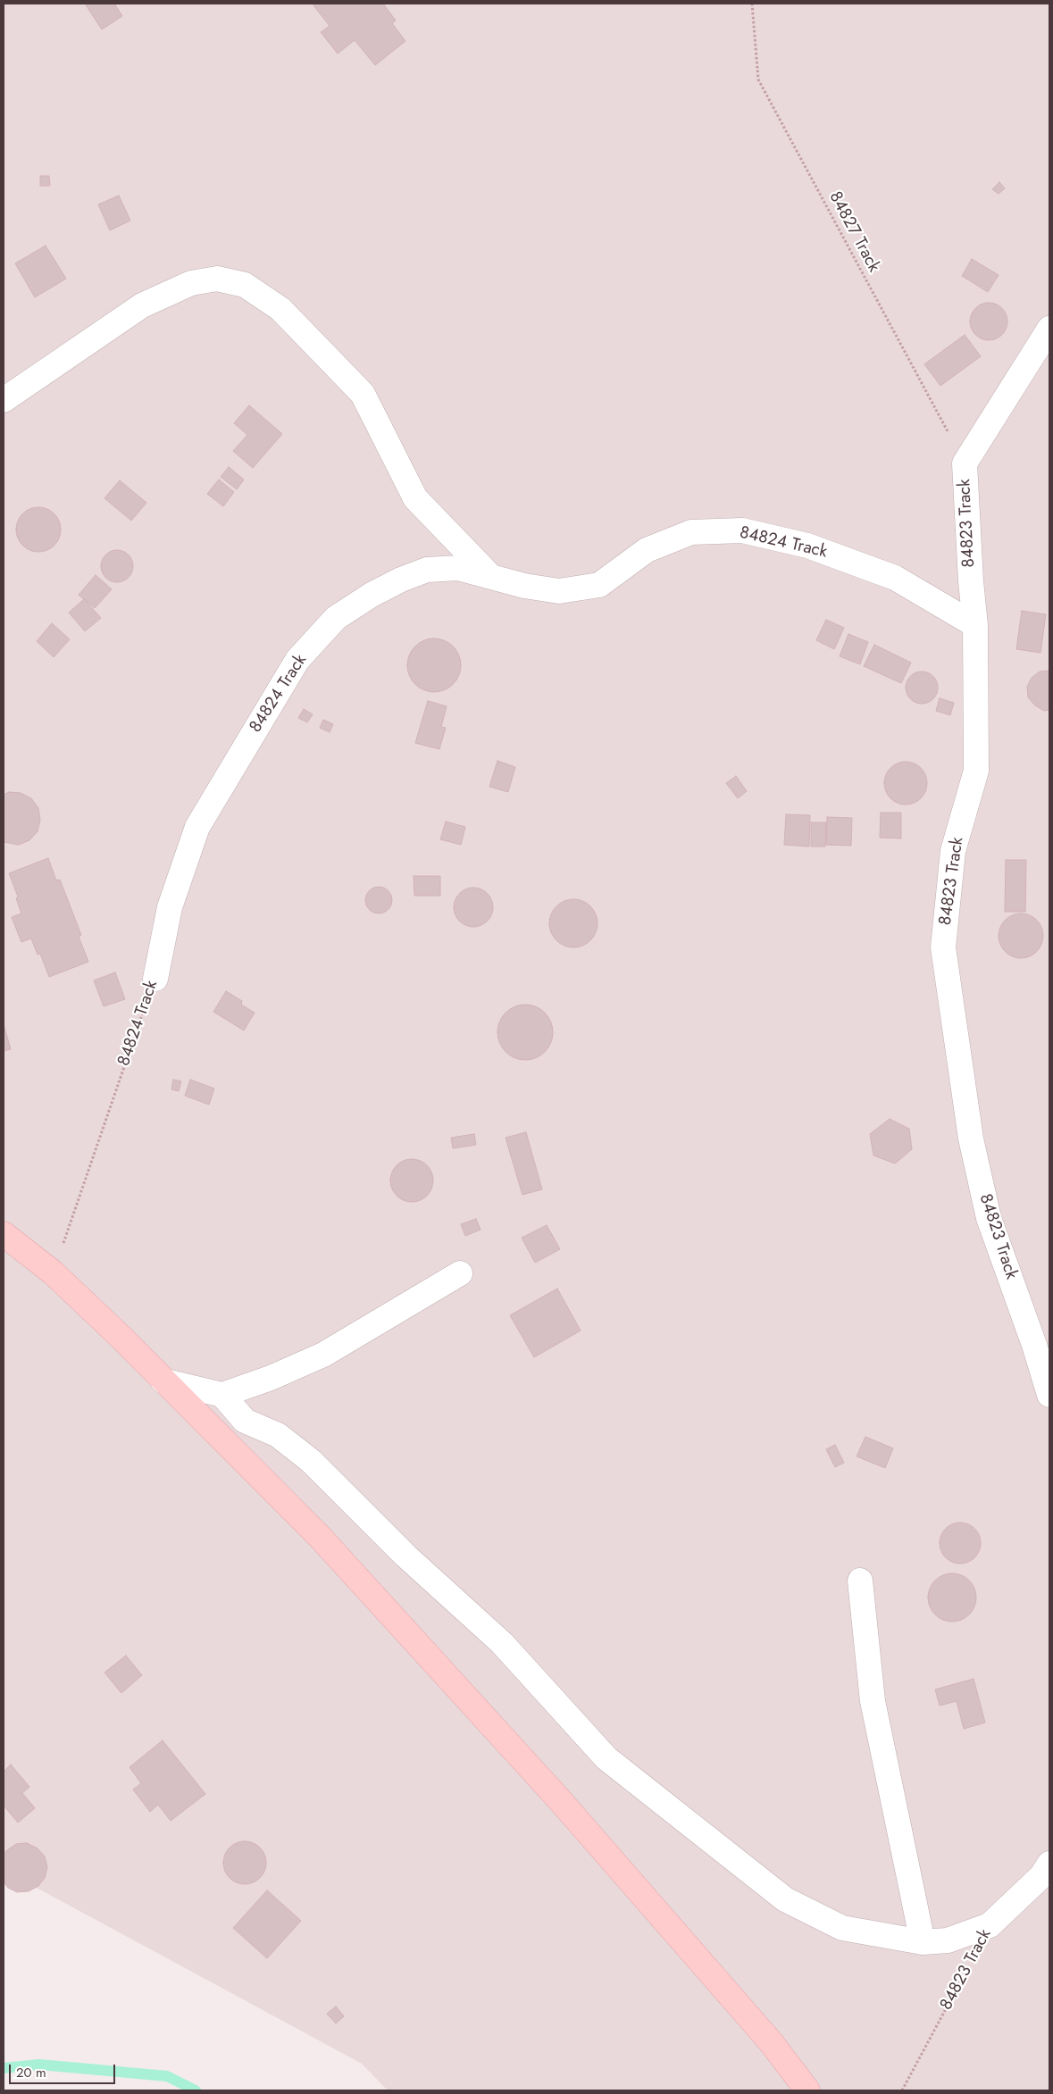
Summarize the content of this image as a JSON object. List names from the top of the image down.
{
  "streets": {
    "street": ["84823 Track", "84824 Track"],
    "path": ["84827 Track"]
  },
  "crossings": [
    ["84827 Track", "84823 Track"],
    ["84823 Track", "84824 Track"]
  ],
  "scale_bar": "20 m"
}
